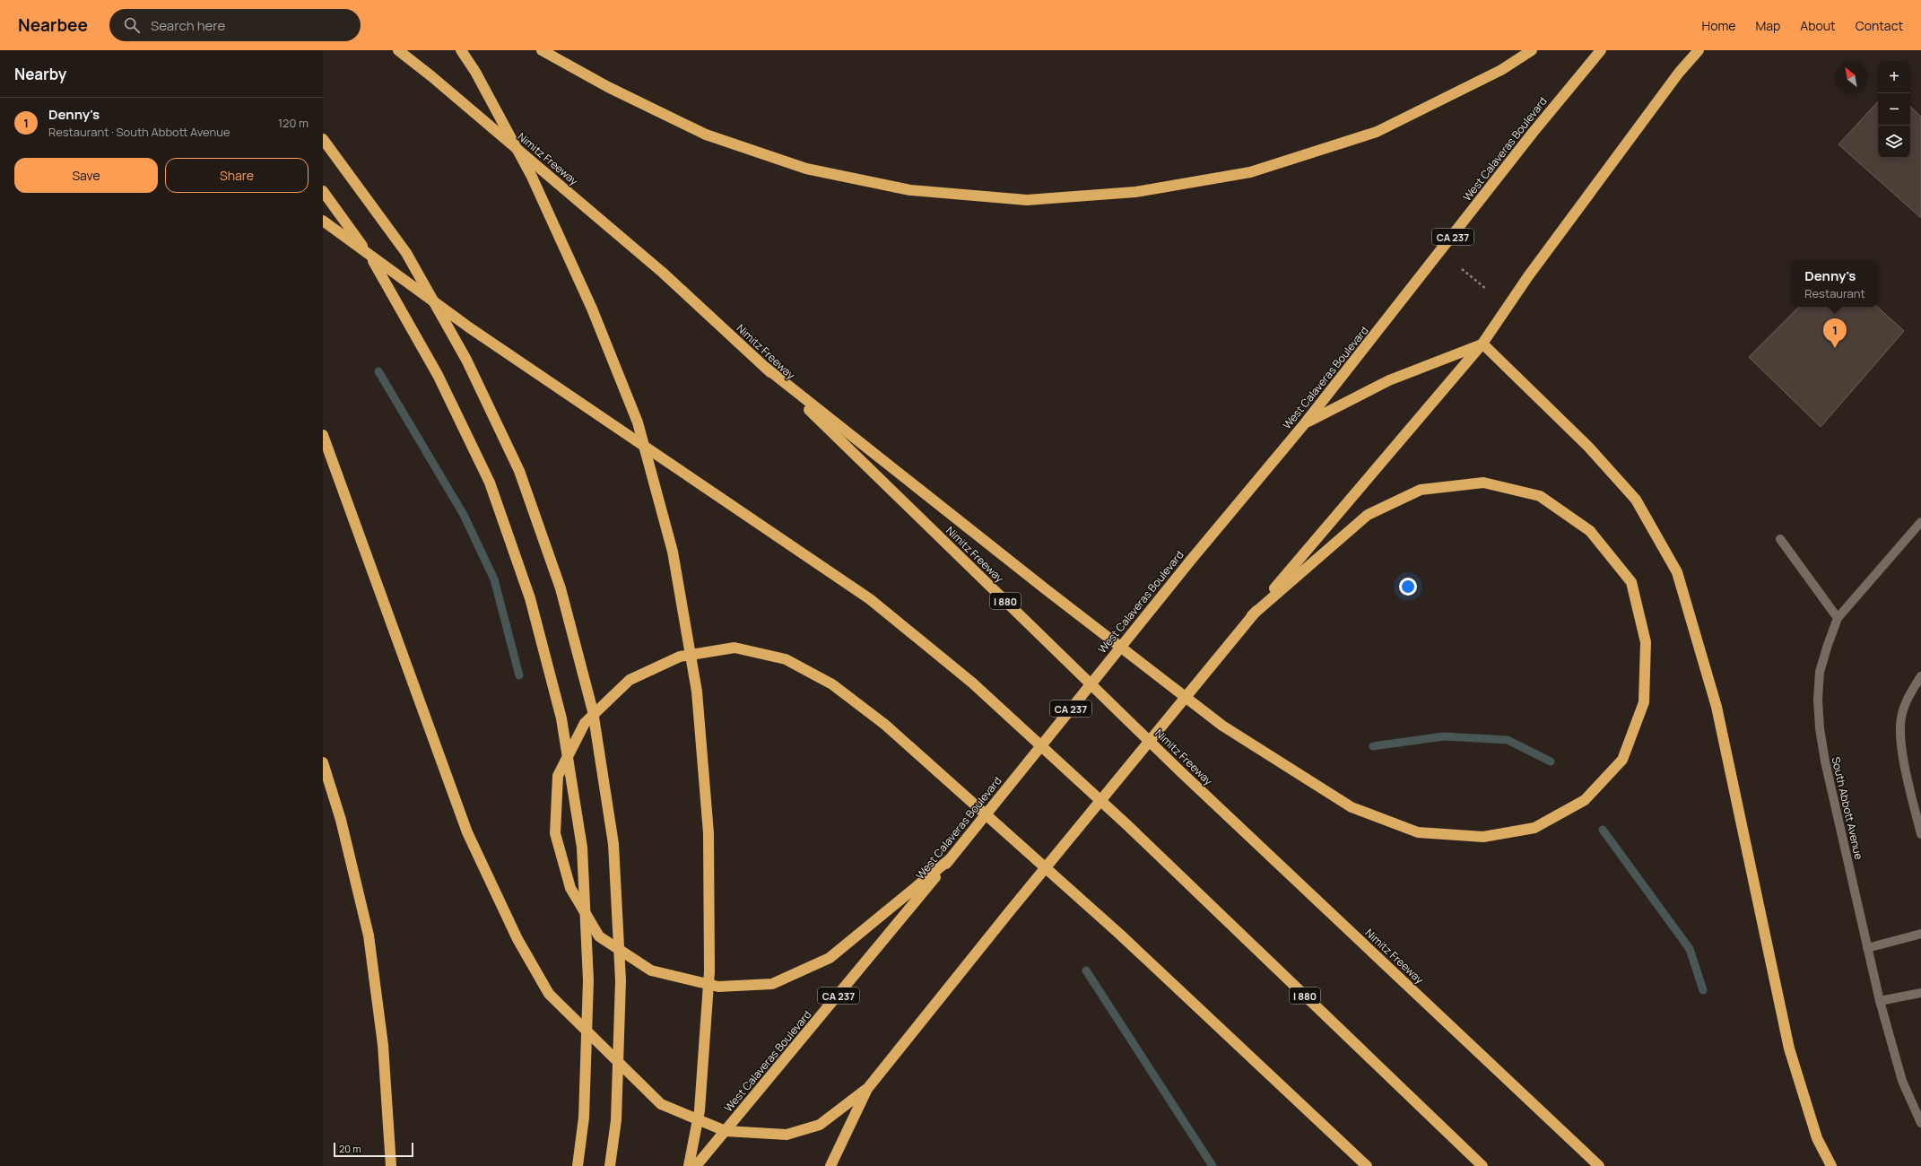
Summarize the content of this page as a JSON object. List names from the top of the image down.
{
  "streets": {
    "highway": [
      "West Calaveras Boulevard",
      "Nimitz Freeway",
      "CA 237",
      "I 880"
    ],
    "street": ["South Abbott Avenue"]
  },
  "scale_bar": "20 m",
  "north": "top left",
  "page": {
    "header": "Nearbee",
    "search": "Search here",
    "nav": [
      "Home",
      "Map",
      "About",
      "Contact"
    ],
    "heading": "Nearby",
    "map_buttons": ["+", "−"],
    "list": [
      {
        "mark": "1",
        "name": "Denny's",
        "note": "Restaurant · South Abbott Avenue",
        "value": "120 m"
      }
    ],
    "buttons": ["Save", "Share"],
    "popup": ["Denny's", "Restaurant"],
    "pins": "1",
    "scale": "20 m"
  }
}
